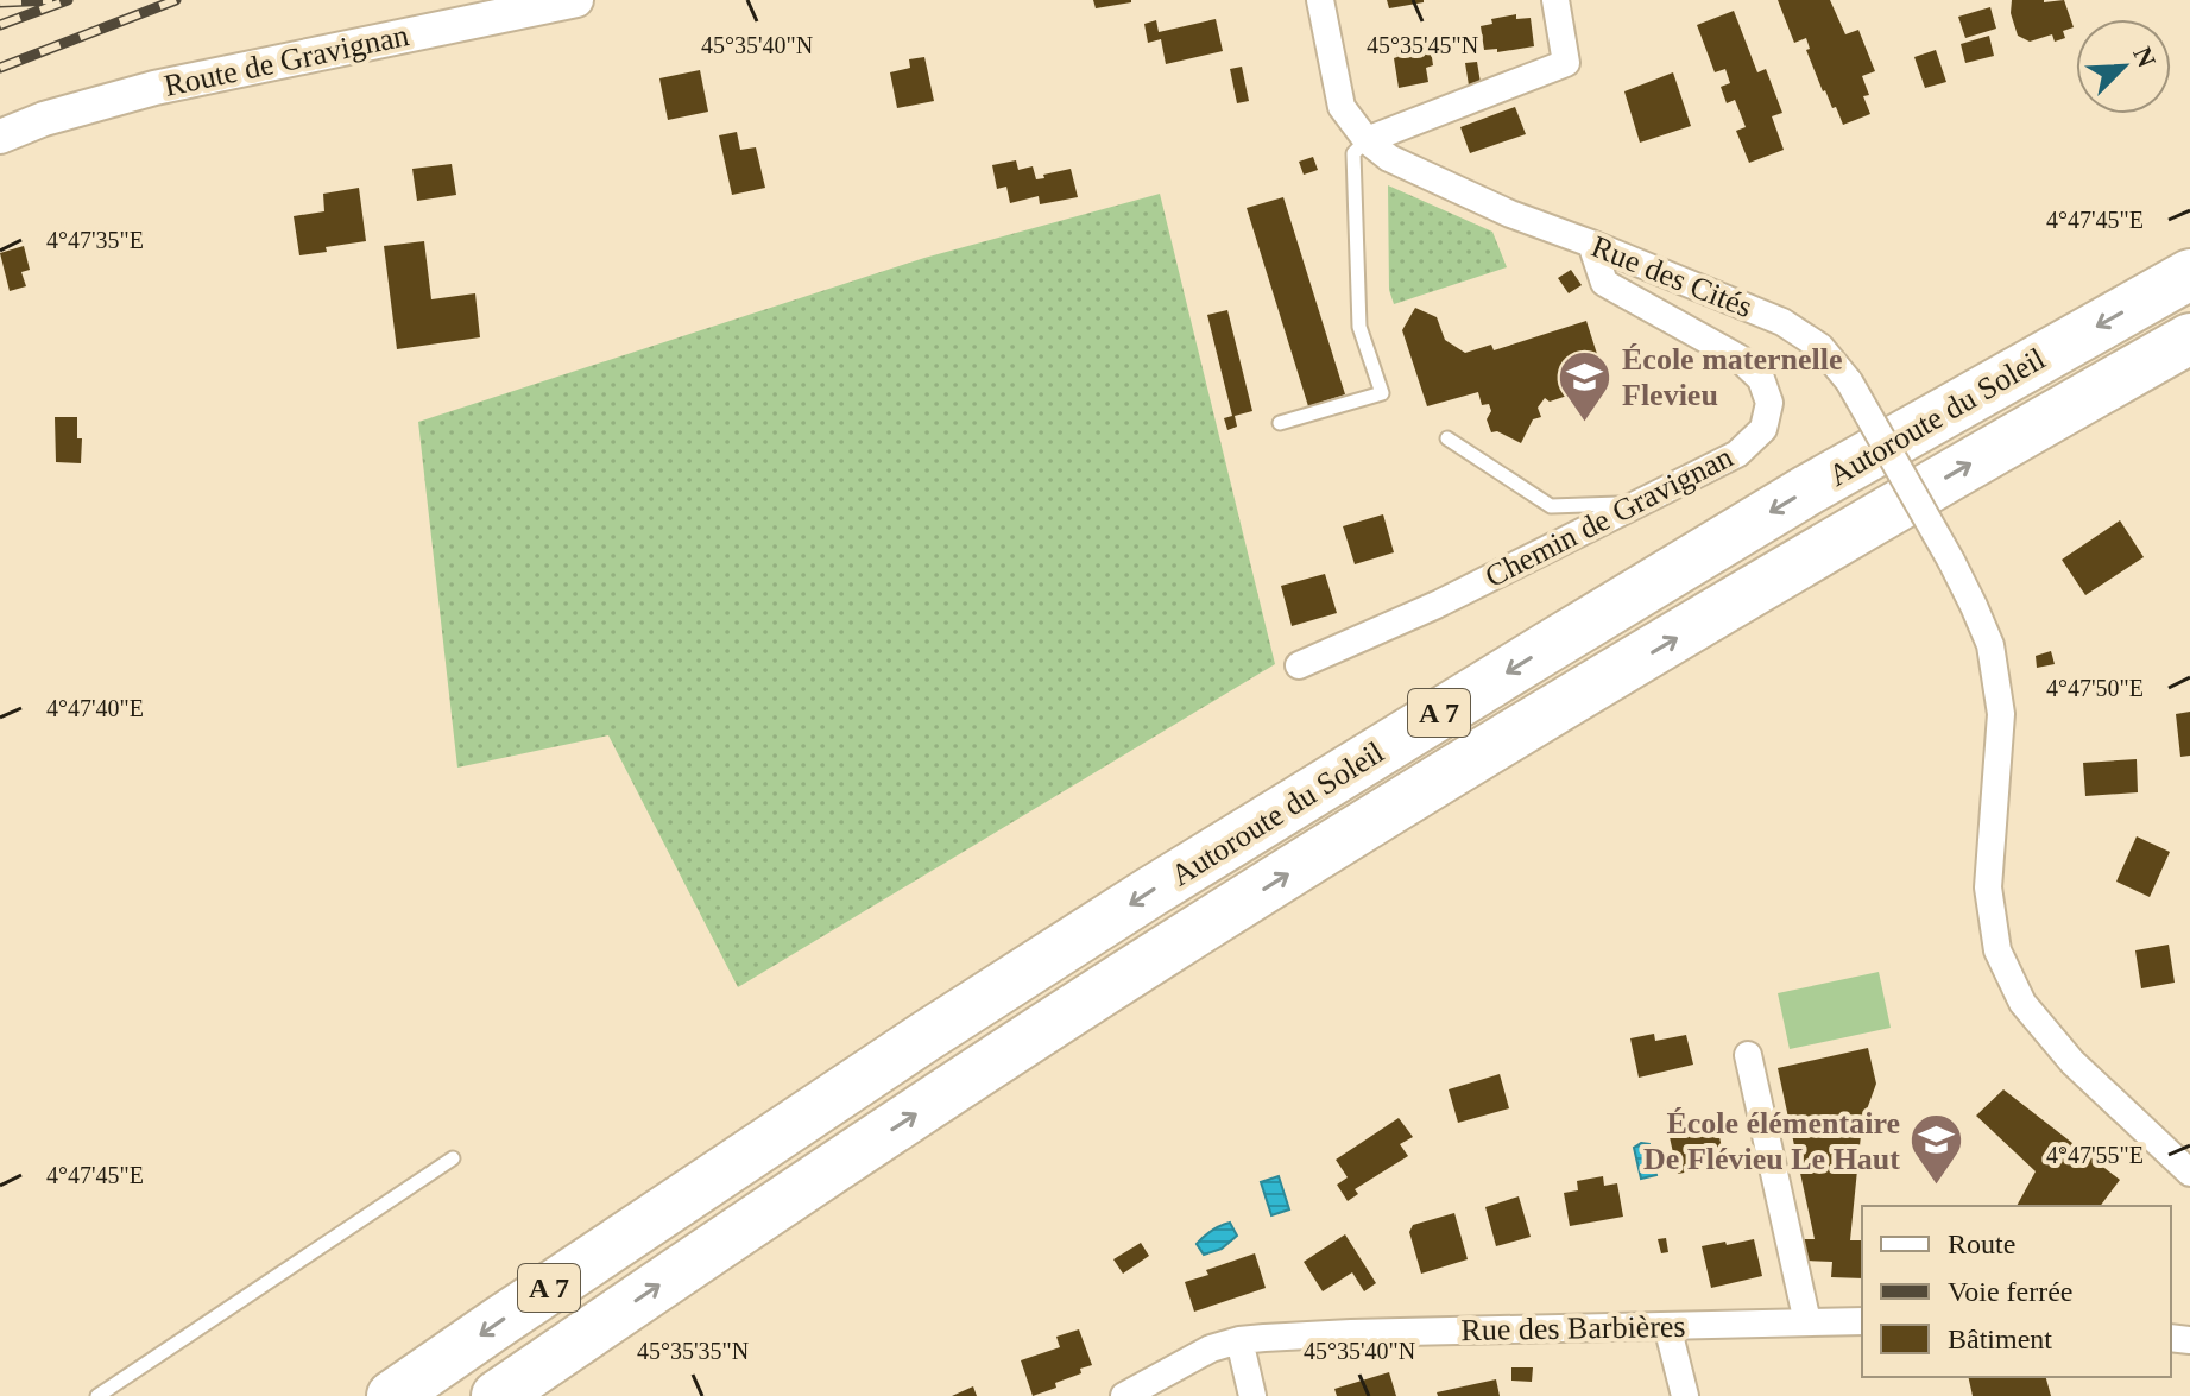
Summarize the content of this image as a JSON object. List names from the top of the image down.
{
  "streets": {
    "highway": ["Autoroute du Soleil", "A 7"],
    "street": [
      "Route de Gravignan",
      "Rue des Cités",
      "Chemin de Gravignan",
      "Rue des Barbières"
    ]
  },
  "crossings": [
    ["Rue des Cités", "Chemin de Gravignan"]
  ],
  "places": {
    "school or university": ["École maternelle Flevieu", "École élémentaire De Flévieu Le Haut"]
  },
  "legend": ["Route", "Voie ferrée", "Bâtiment"],
  "north": "top right",
  "coordinates": [
    "45°35'40\"N",
    "45°35'45\"N",
    "4°47'45\"E",
    "4°47'35\"E",
    "4°47'50\"E",
    "4°47'40\"E",
    "4°47'55\"E",
    "45°35'35\"N"
  ]
}
